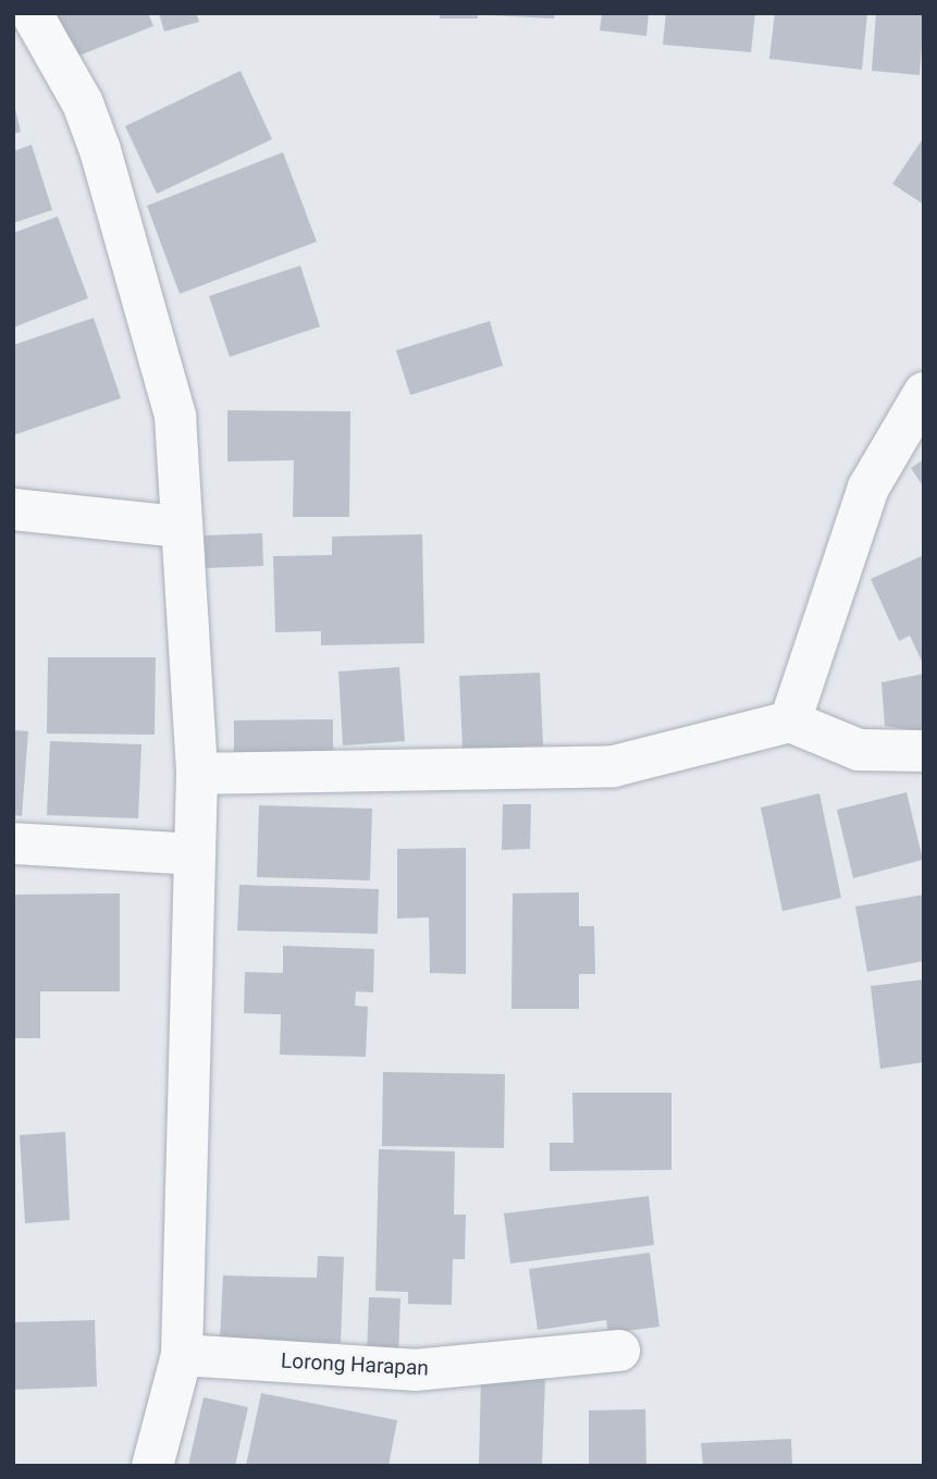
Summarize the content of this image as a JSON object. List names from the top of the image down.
{
  "streets": {
    "street": ["Lorong Harapan"]
  }
}
